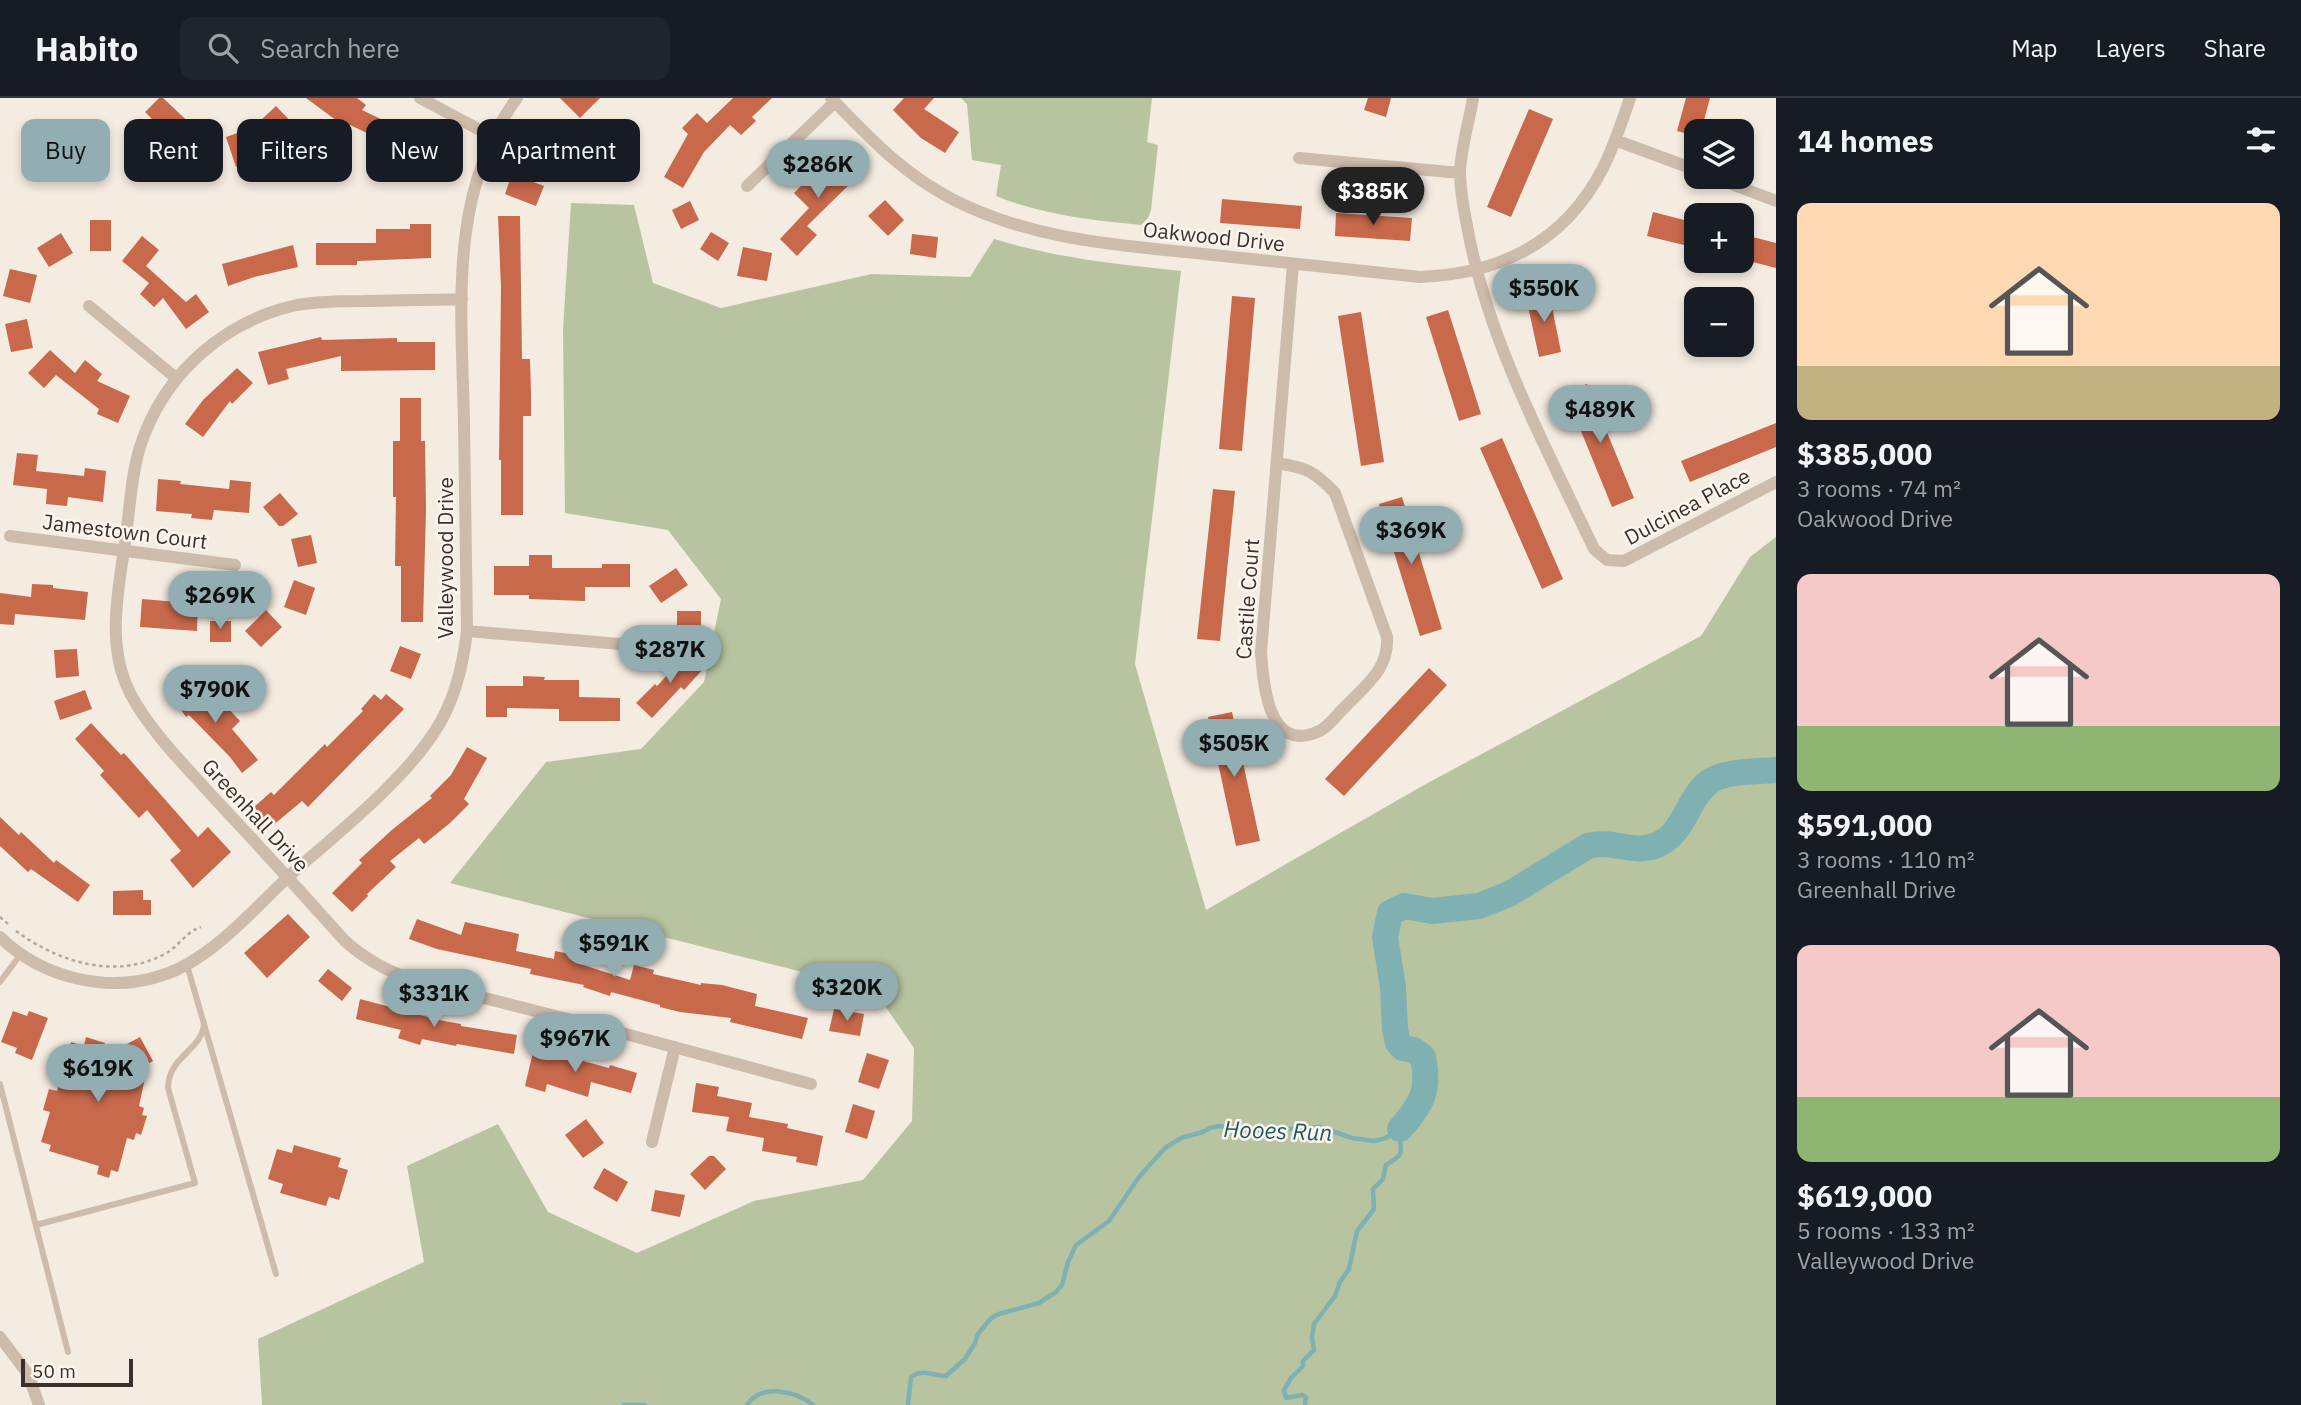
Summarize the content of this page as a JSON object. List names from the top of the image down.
{
  "streets": {
    "street": [
      "Oakwood Drive",
      "Dulcinea Place",
      "Jamestown Court",
      "Valleywood Drive",
      "Castile Court",
      "Greenhall Drive"
    ]
  },
  "crossings": [
    ["Oakwood Drive", "Dulcinea Place"],
    ["Oakwood Drive", "Castile Court"],
    ["Jamestown Court", "Greenhall Drive"],
    ["Valleywood Drive", "Greenhall Drive"]
  ],
  "water": ["Hooes Run"],
  "scale_bar": "50 m",
  "page": {
    "header": "Habito",
    "search": "Search here",
    "nav": ["Map", "Layers", "Share"],
    "heading": "14 homes",
    "map_buttons": ["+", "−"],
    "chip": [
      "Buy",
      "Rent",
      "Filters",
      "New",
      "Apartment"
    ],
    "price": [
      "$286K",
      "$385K",
      "$550K",
      "$489K",
      "$369K",
      "$269K",
      "$287K",
      "$790K",
      "$505K",
      "$591K",
      "$320K",
      "$331K",
      "$967K",
      "$619K"
    ],
    "list": [
      {
        "name": "$385,000",
        "note": "3 rooms · 74 m² · Oakwood Drive"
      },
      {
        "name": "$591,000",
        "note": "3 rooms · 110 m² · Greenhall Drive"
      },
      {
        "name": "$619,000",
        "note": "5 rooms · 133 m² · Valleywood Drive"
      }
    ],
    "scale": "50 m"
  }
}
